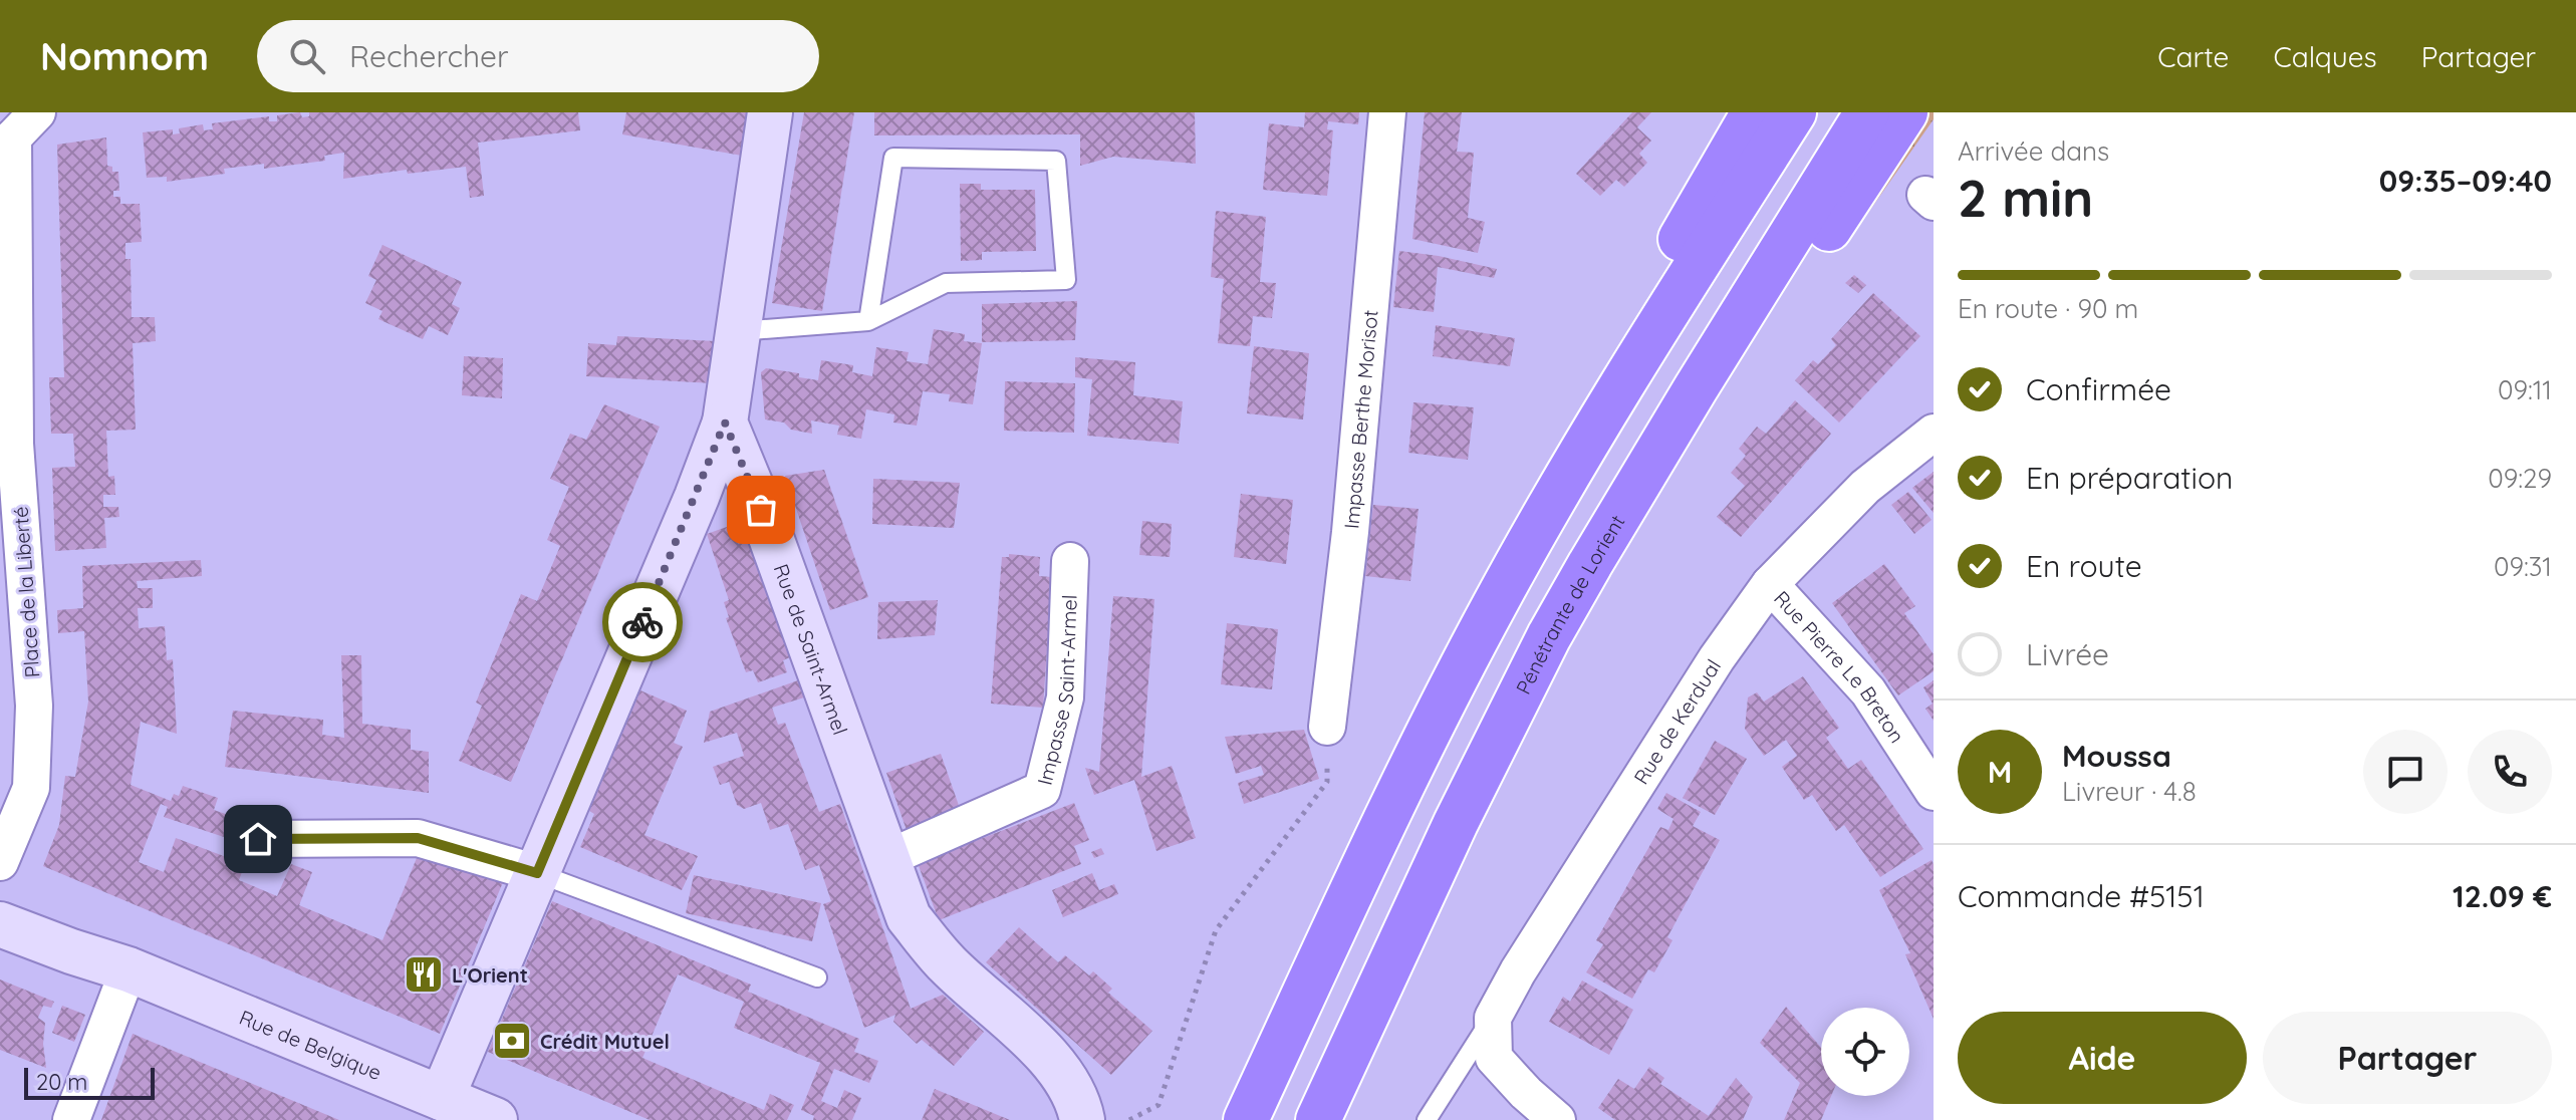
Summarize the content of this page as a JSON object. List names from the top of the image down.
{
  "streets": {
    "highway": ["Pénétrante de Lorient"],
    "street": [
      "Impasse Berthe Morisot",
      "Place de la Liberté",
      "Rue de Saint-Armel",
      "Rue Pierre Le Breton",
      "Impasse Saint-Armel",
      "Rue de Kerdual",
      "Rue de Belgique"
    ]
  },
  "crossings": [
    ["Rue de Saint-Armel", "Impasse Saint-Armel"],
    ["Rue Pierre Le Breton", "Rue de Kerdual"]
  ],
  "places": {
    "restaurant": ["L'Orient"],
    "bank": ["Crédit Mutuel"]
  },
  "scale_bar": "20 m",
  "page": {
    "header": "Nomnom",
    "search": "Rechercher",
    "nav": ["Carte", "Calques", "Partager"],
    "heading": ["2 min", "Arrivée dans", "09:35–09:40"],
    "panel": [
      "Moussa",
      "Livreur · 4.8",
      "Commande #5151",
      "12.09 €"
    ],
    "bar": "En route · 90 m",
    "list": [
      ["Confirmée", "09:11"],
      ["En préparation", "09:29"],
      ["En route", "09:31"],
      "Livrée"
    ],
    "round": "M",
    "buttons": ["Aide", "Partager"],
    "scale": "20 m"
  }
}
